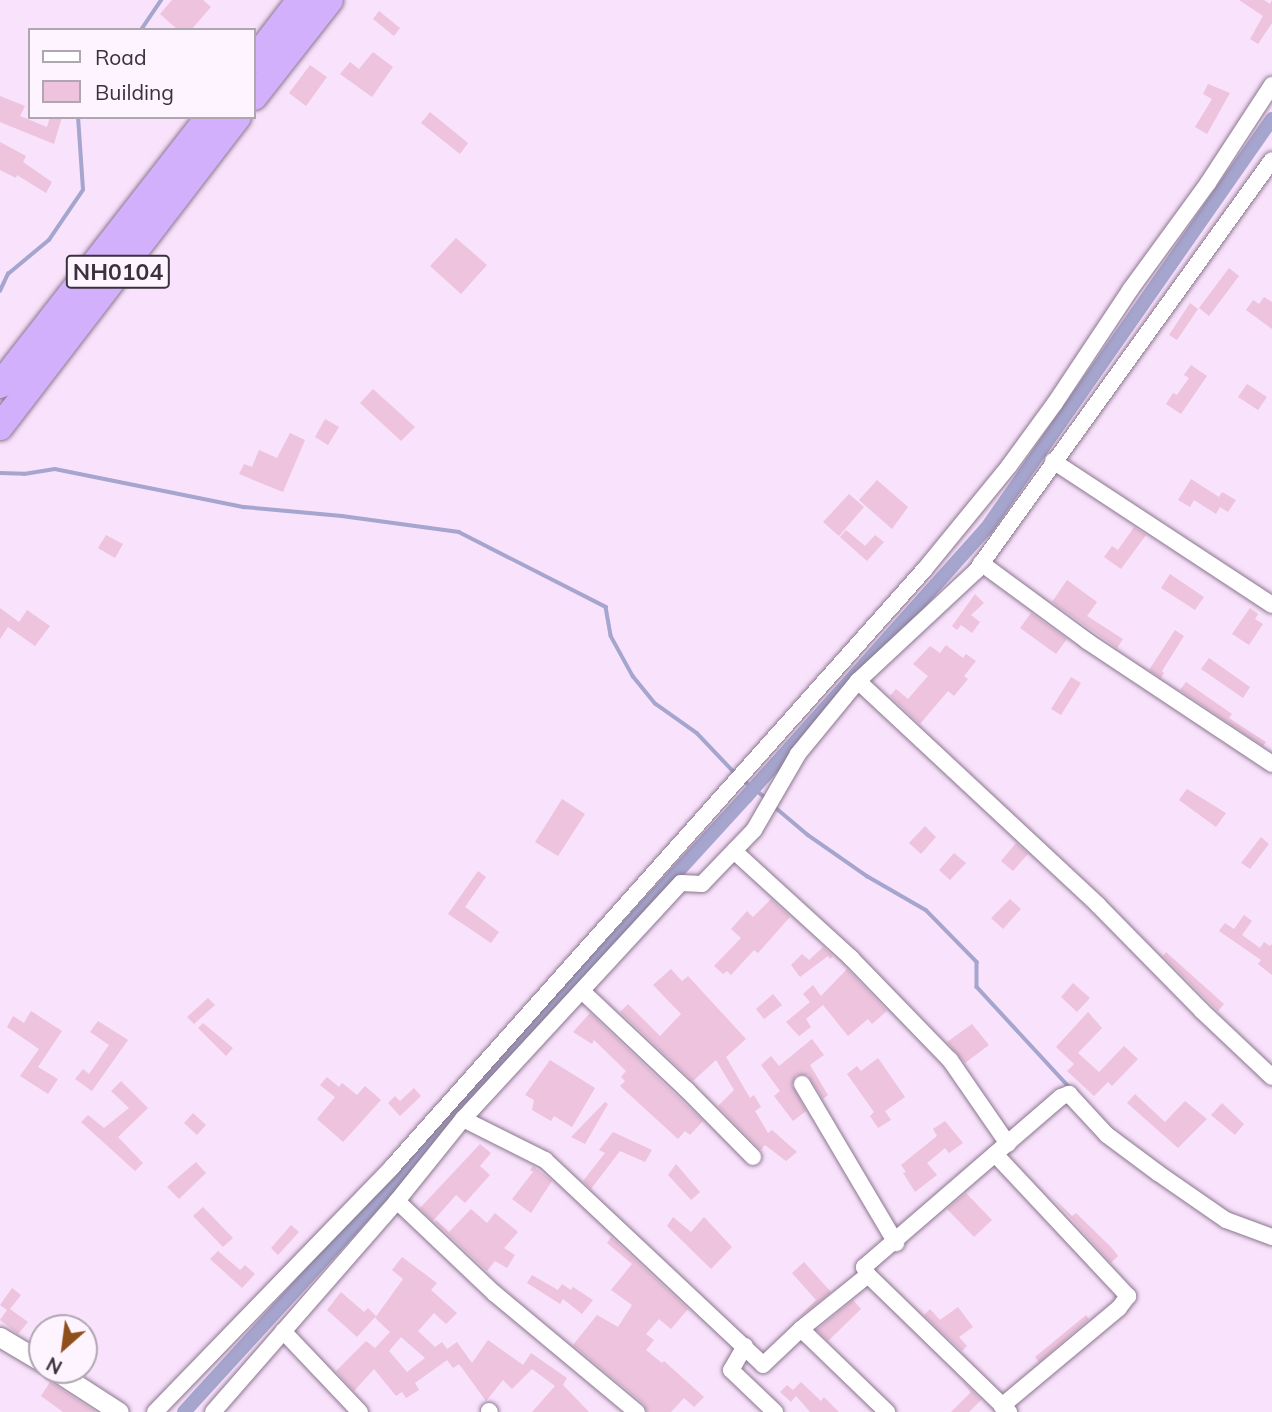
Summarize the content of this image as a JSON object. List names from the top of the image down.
{
  "streets": {
    "highway": ["NH0104"]
  },
  "legend": ["Road", "Building"],
  "north": "bottom left"
}
